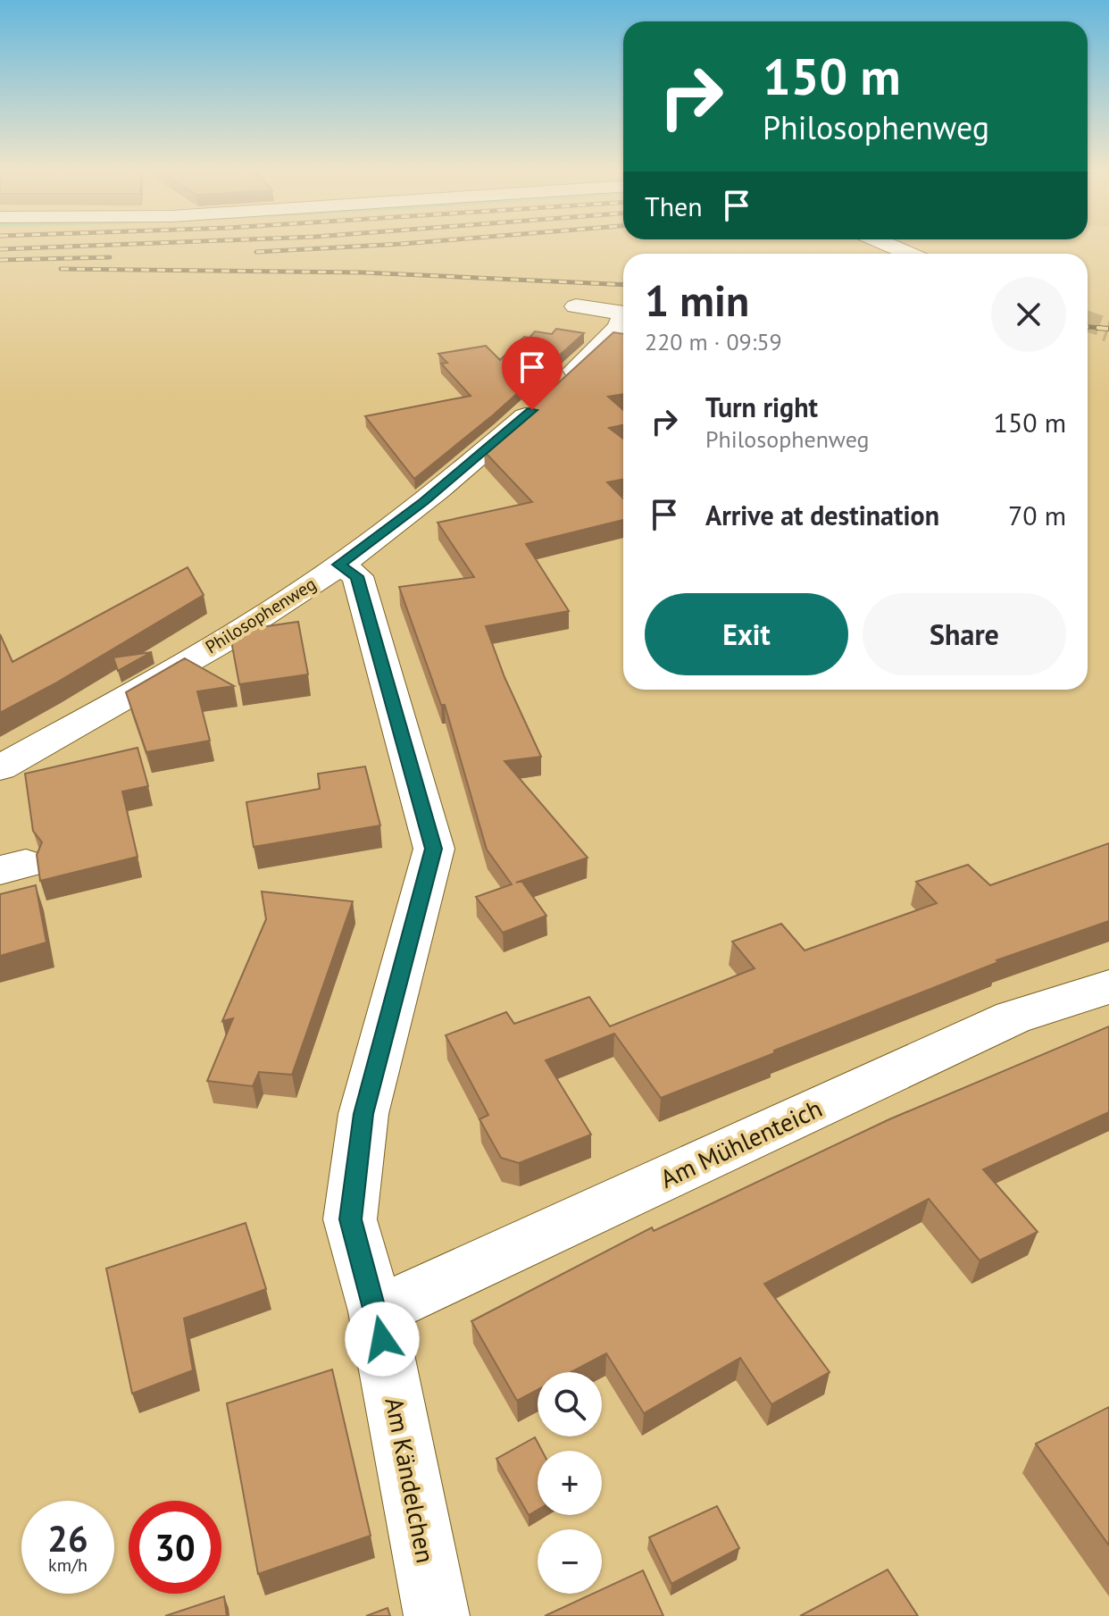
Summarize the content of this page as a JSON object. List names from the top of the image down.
{
  "streets": {
    "street": ["Philosophenweg", "Am Mühlenteich", "Am Kändelchen"]
  },
  "crossings": [
    ["Philosophenweg", "Am Kändelchen"],
    ["Am Mühlenteich", "Am Kändelchen"]
  ],
  "page": {
    "turn": ["150 m", "Philosophenweg"],
    "then": "Then",
    "heading": ["1 min", "220 m · 09:59"],
    "list": [
      {
        "name": "Turn right",
        "note": "Philosophenweg",
        "value": "150 m"
      },
      {
        "name": "Arrive at destination",
        "value": "70 m"
      }
    ],
    "buttons": ["Exit", "Share"],
    "map_buttons": ["+", "−"],
    "speed": "26 km/h",
    "limit": "30"
  }
}
